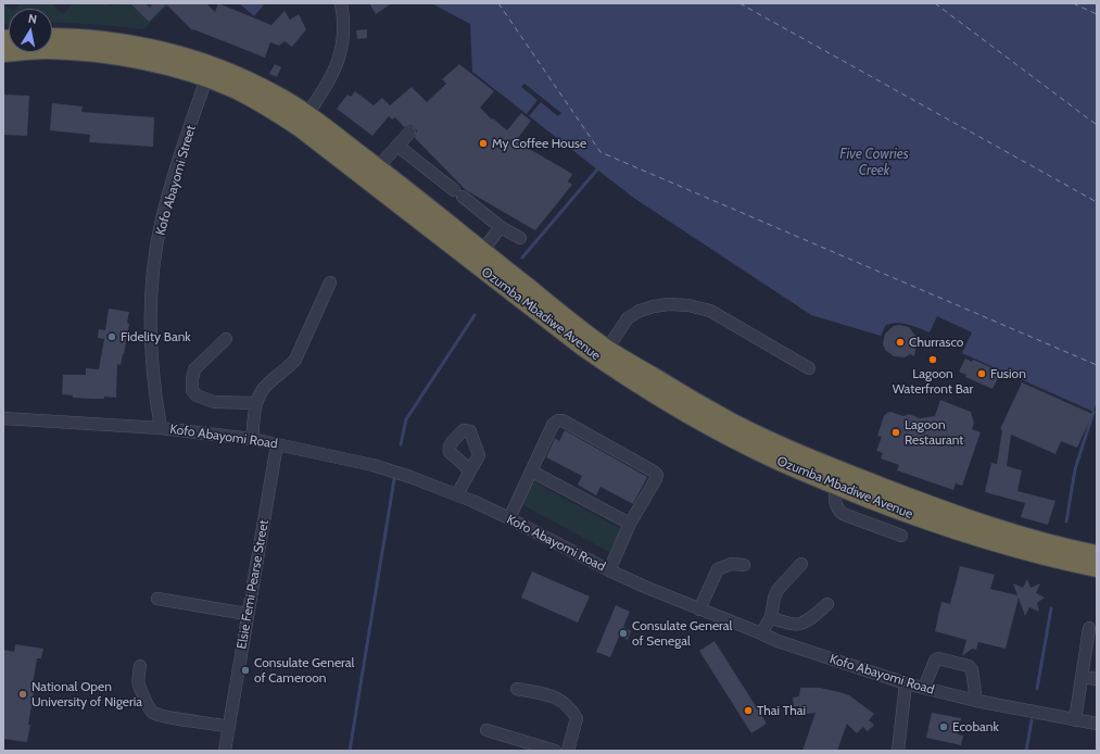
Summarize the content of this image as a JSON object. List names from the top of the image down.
{
  "streets": {
    "highway": ["Ozumba Mbadiwe Avenue"],
    "street": ["Kofo Abayomi Street", "Kofo Abayomi Road", "Elsie Femi Pearse Street"]
  },
  "crossings": [
    ["Kofo Abayomi Street", "Ozumba Mbadiwe Avenue"],
    ["Kofo Abayomi Street", "Kofo Abayomi Road"],
    ["Kofo Abayomi Road", "Elsie Femi Pearse Street"]
  ],
  "water": ["Five Cowries Creek"],
  "places": [
    "My Coffee House",
    "Fidelity Bank",
    "Churrasco",
    "Lagoon Waterfront Bar",
    "Fusion",
    "Lagoon Restaurant",
    "Consulate General of Senegal",
    "Consulate General of Cameroon",
    "National Open University of Nigeria",
    "Thai Thai",
    "Ecobank"
  ],
  "north": "top"
}
